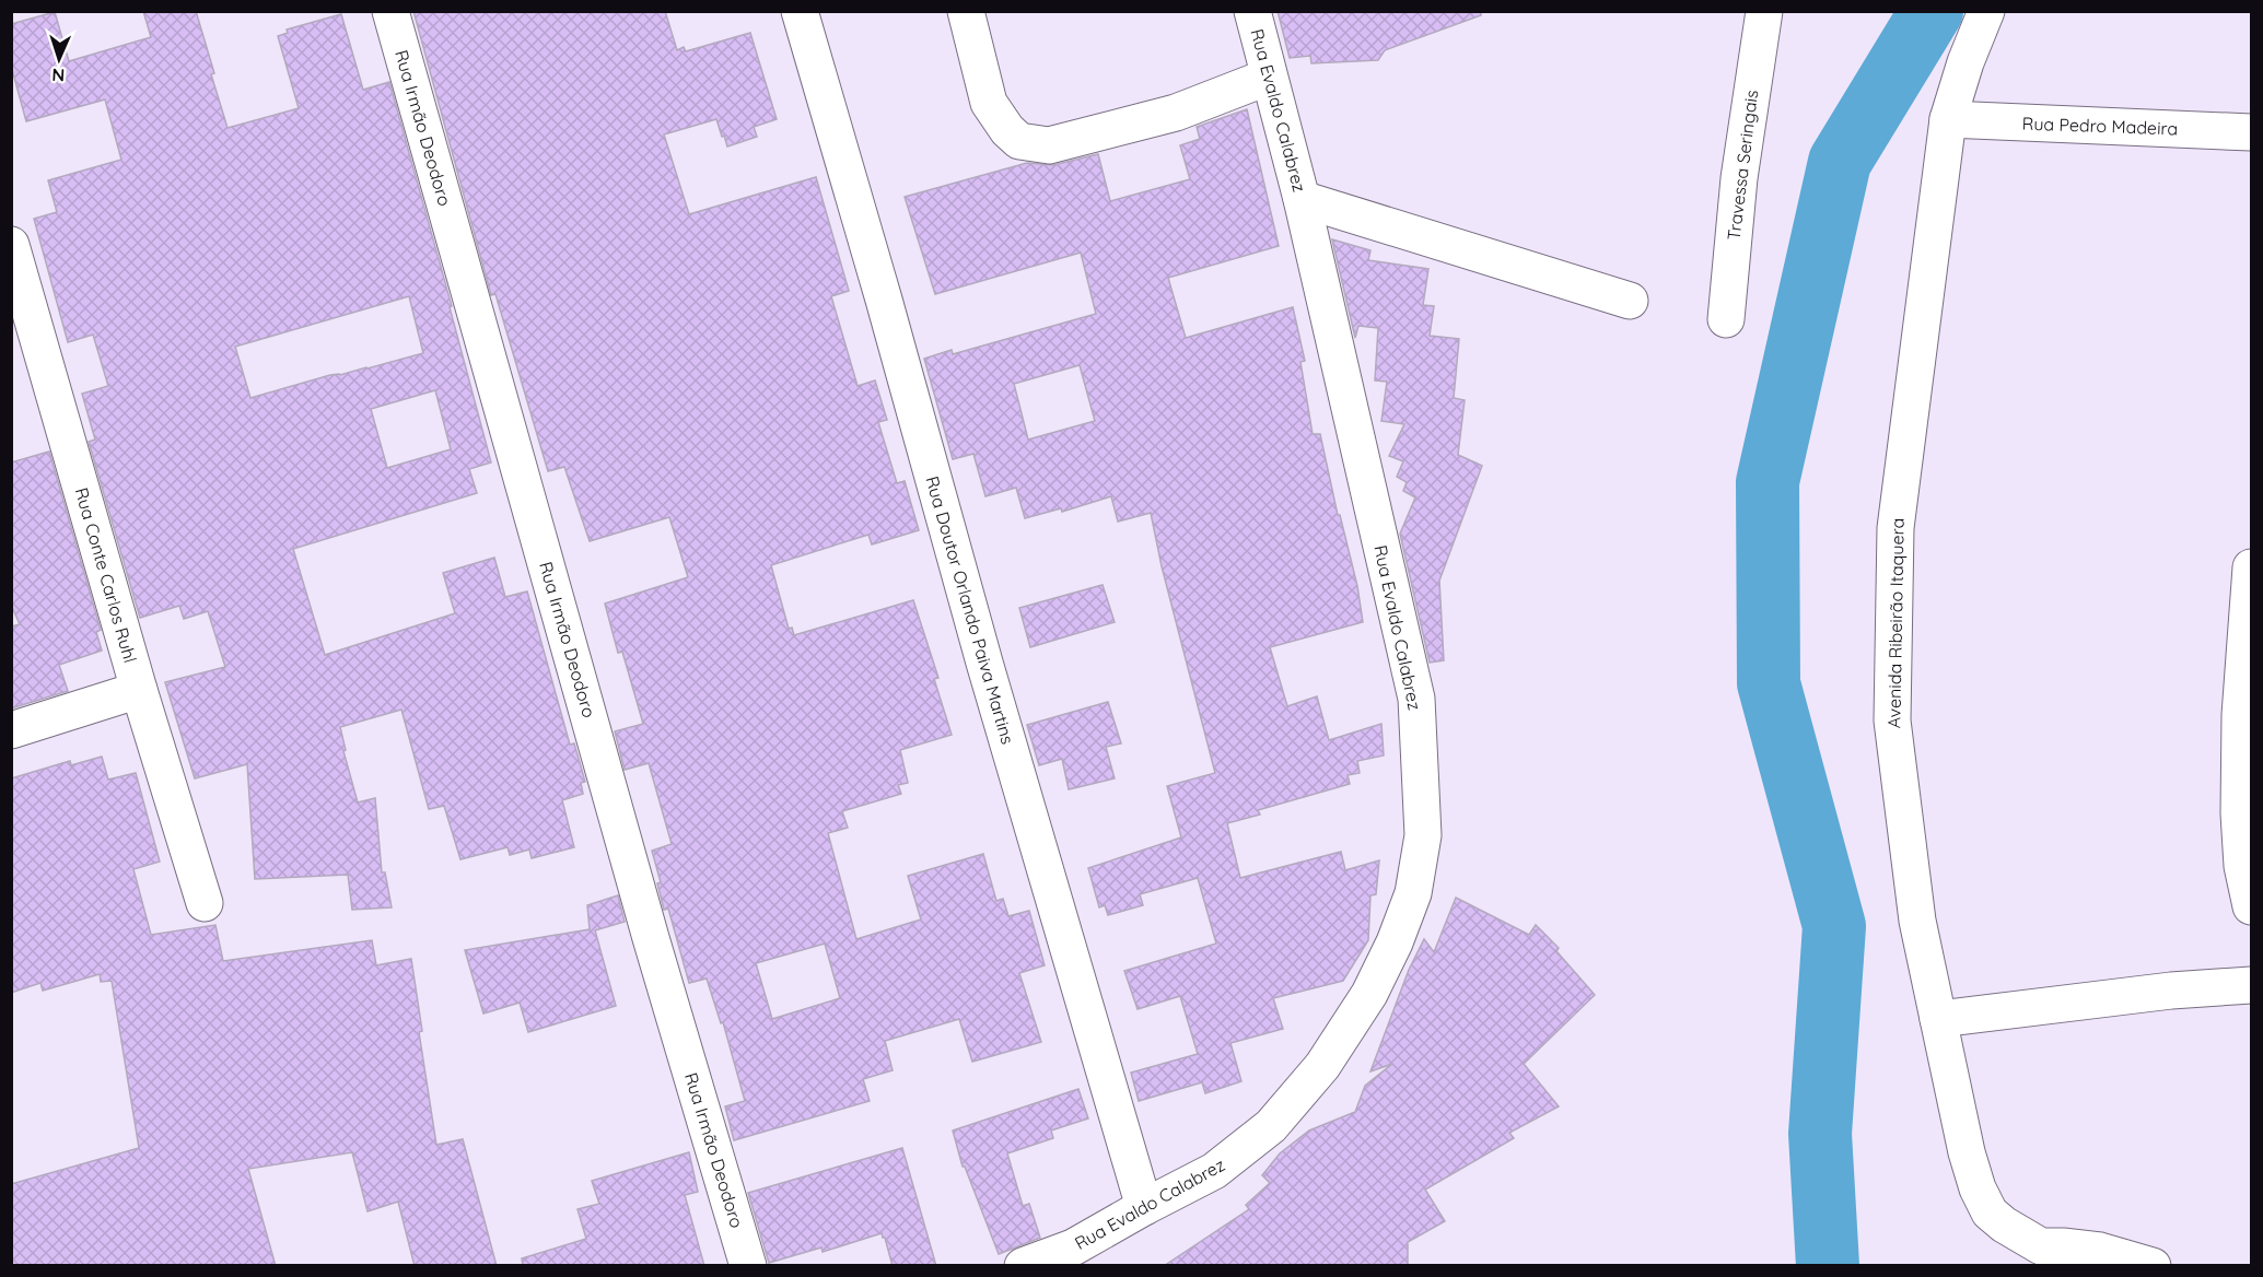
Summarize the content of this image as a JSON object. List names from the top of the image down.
{
  "streets": {
    "street": [
      "Rua Evaldo Calabrez",
      "Rua Pedro Madeira",
      "Rua Irmão Deodoro",
      "Travessa Seringais",
      "Rua Conte Carlos Ruhl",
      "Rua Doutor Orlando Paiva Martins",
      "Avenida Ribeirão Itaquera"
    ]
  },
  "crossings": [
    ["Rua Evaldo Calabrez", "Rua Doutor Orlando Paiva Martins"],
    ["Rua Pedro Madeira", "Avenida Ribeirão Itaquera"]
  ],
  "north": "bottom"
}
